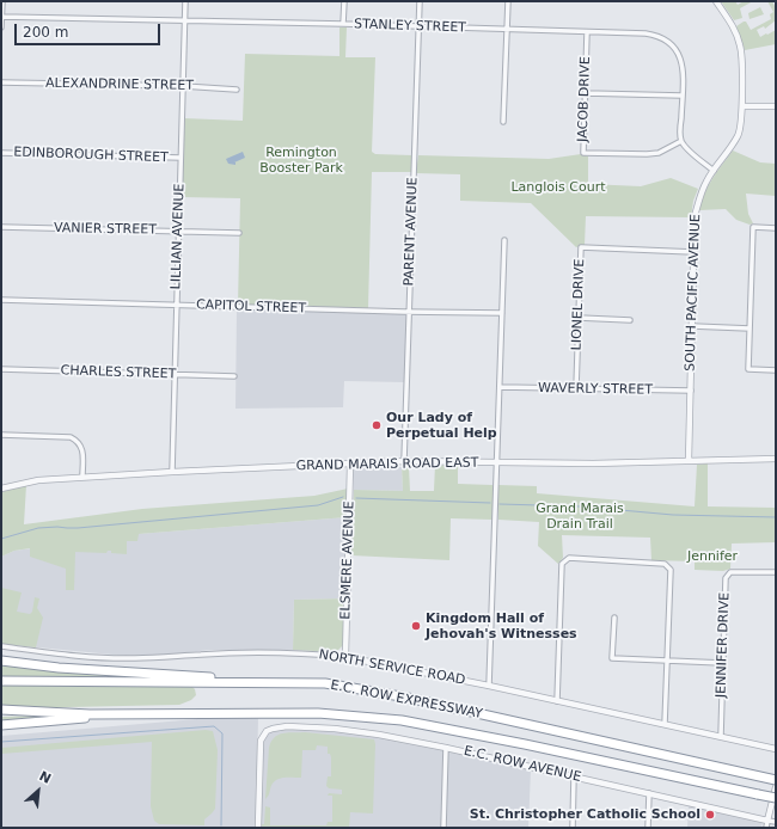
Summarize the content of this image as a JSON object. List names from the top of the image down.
{
  "streets": {
    "highway": ["E.C. ROW EXPRESSWAY"],
    "street": [
      "STANLEY STREET",
      "ALEXANDRINE STREET",
      "JACOB DRIVE",
      "EDINBOROUGH STREET",
      "VANIER STREET",
      "PARENT AVENUE",
      "LILLIAN AVENUE",
      "SOUTH PACIFIC AVENUE",
      "LIONEL DRIVE",
      "CAPITOL STREET",
      "CHARLES STREET",
      "WAVERLY STREET",
      "GRAND MARAIS ROAD EAST",
      "ELSMERE AVENUE",
      "JENNIFER DRIVE",
      "NORTH SERVICE ROAD",
      "E.C. ROW AVENUE"
    ]
  },
  "crossings": [
    ["STANLEY STREET", "JACOB DRIVE"],
    ["STANLEY STREET", "PARENT AVENUE"],
    ["STANLEY STREET", "LILLIAN AVENUE"],
    ["ALEXANDRINE STREET", "LILLIAN AVENUE"],
    ["EDINBOROUGH STREET", "LILLIAN AVENUE"],
    ["VANIER STREET", "LILLIAN AVENUE"],
    ["PARENT AVENUE", "CAPITOL STREET"],
    ["PARENT AVENUE", "GRAND MARAIS ROAD EAST"],
    ["LILLIAN AVENUE", "CAPITOL STREET"],
    ["LILLIAN AVENUE", "CHARLES STREET"],
    ["LILLIAN AVENUE", "GRAND MARAIS ROAD EAST"],
    ["SOUTH PACIFIC AVENUE", "LIONEL DRIVE"],
    ["SOUTH PACIFIC AVENUE", "WAVERLY STREET"],
    ["SOUTH PACIFIC AVENUE", "GRAND MARAIS ROAD EAST"],
    ["LIONEL DRIVE", "WAVERLY STREET"],
    ["GRAND MARAIS ROAD EAST", "ELSMERE AVENUE"],
    ["ELSMERE AVENUE", "NORTH SERVICE ROAD"],
    ["JENNIFER DRIVE", "NORTH SERVICE ROAD"]
  ],
  "parks": [
    "Remington Booster Park",
    "Langlois Court",
    "Grand Marais Drain Trail",
    "Jennifer"
  ],
  "places": ["Our Lady of Perpetual Help", "Kingdom Hall of Jehovah's Witnesses", "St. Christopher Catholic School"],
  "scale_bar": "200 m",
  "north": "top right"
}
